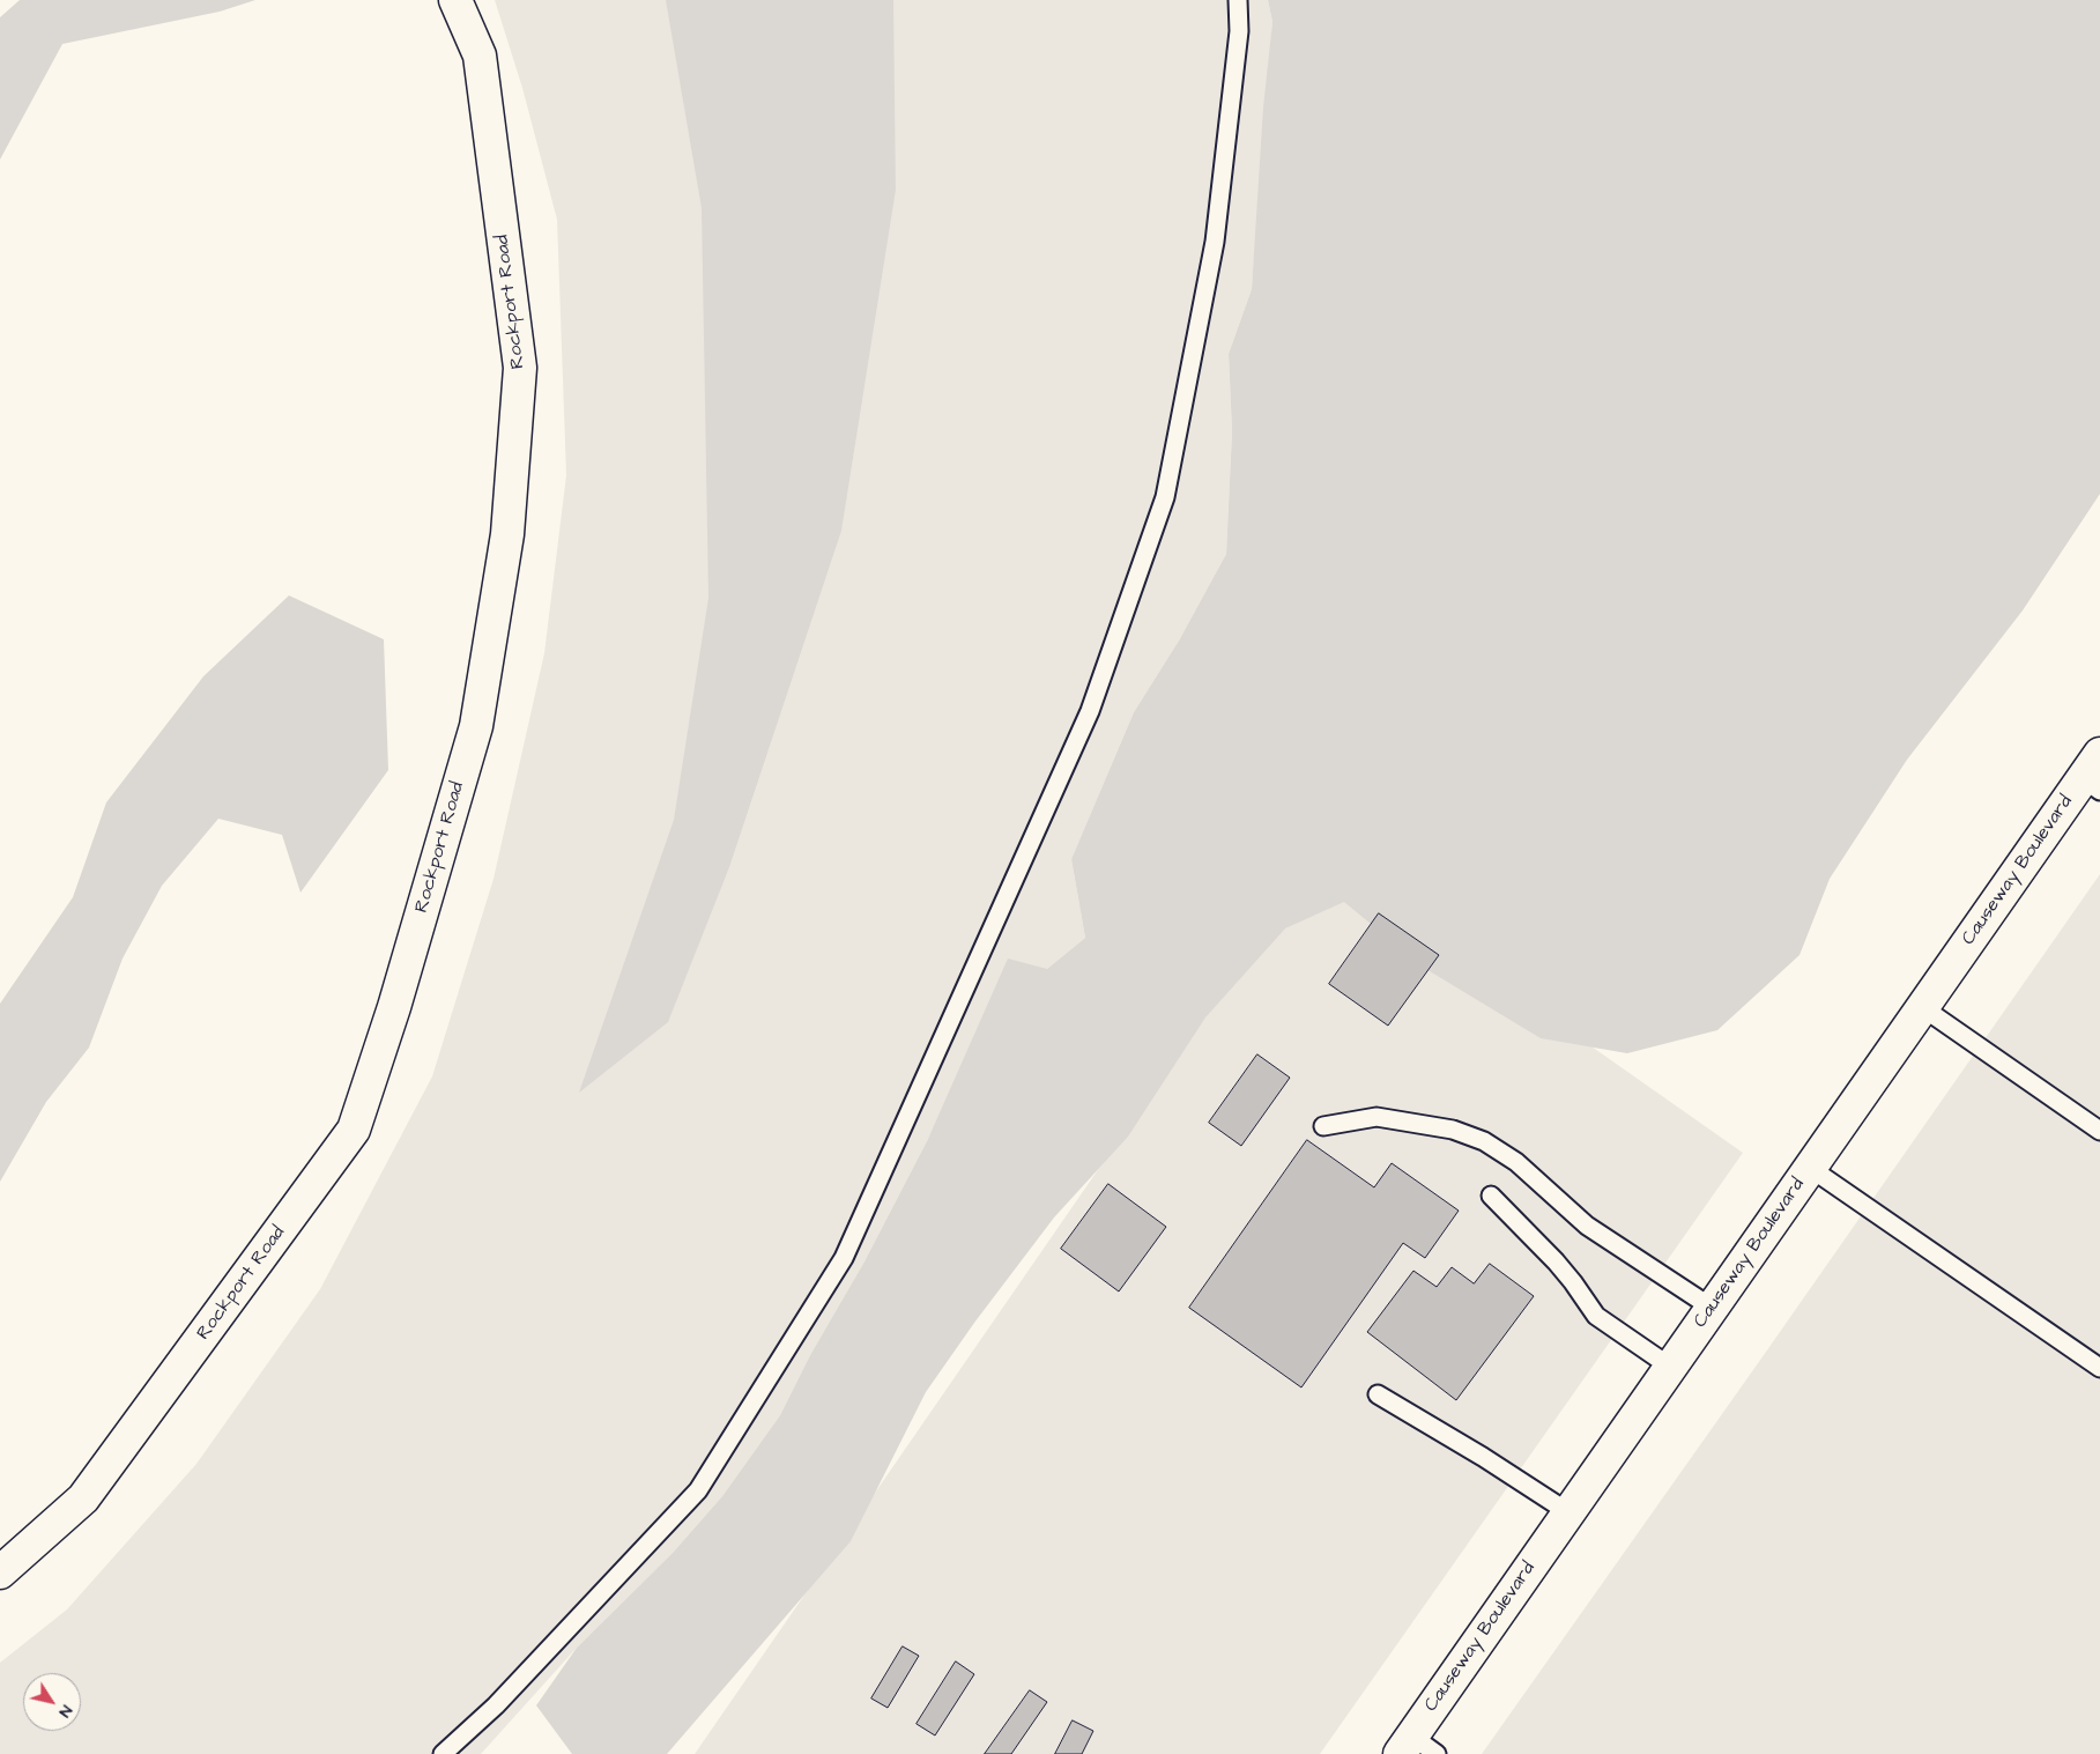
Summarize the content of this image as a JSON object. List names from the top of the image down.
{
  "streets": {
    "street": ["Rockport Road", "Causeway Boulevard"]
  },
  "north": "bottom right"
}
